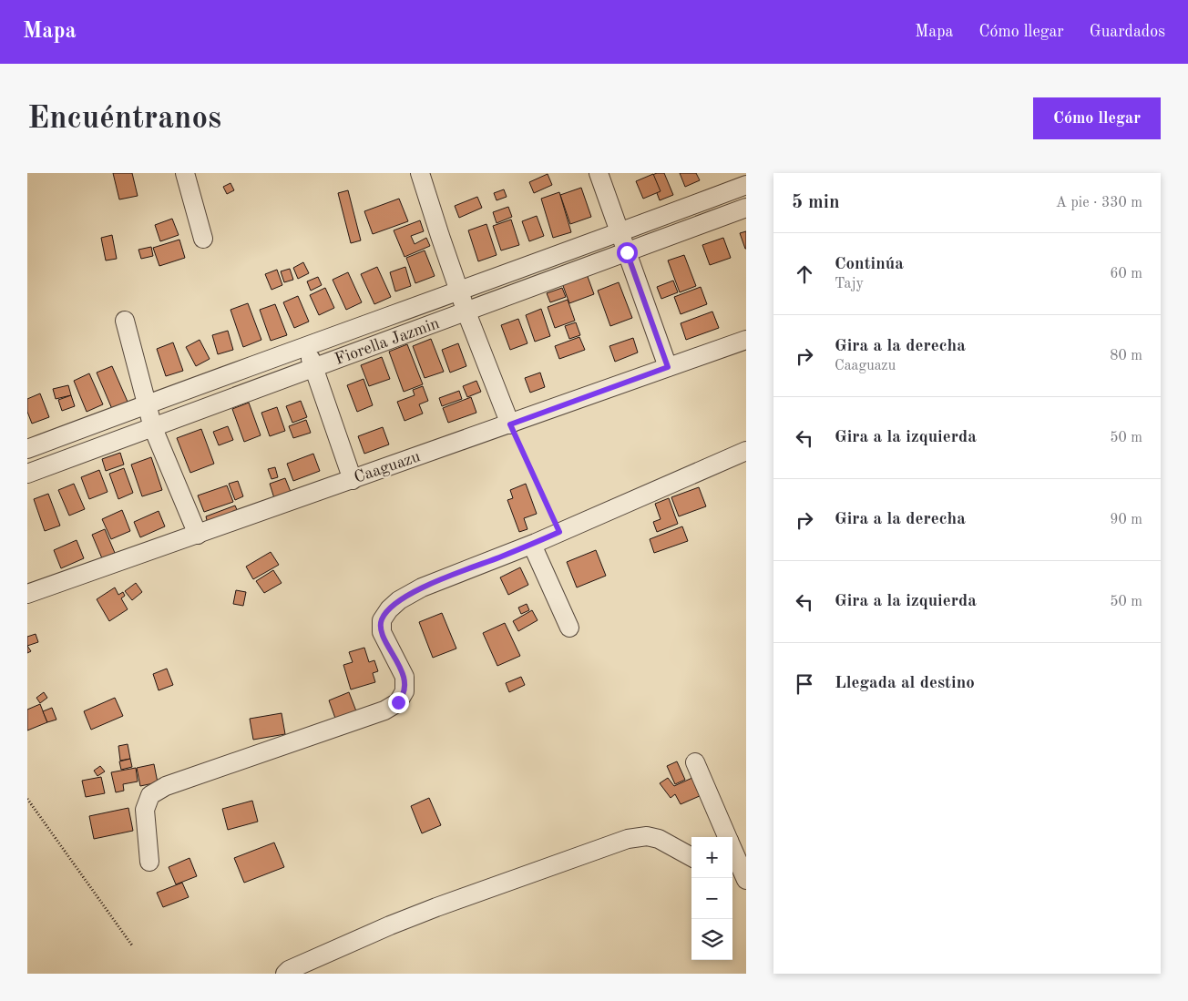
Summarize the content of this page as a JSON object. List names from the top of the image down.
{
  "streets": {
    "street": ["Fiorella Jazmin", "Caaguazu"]
  },
  "page": {
    "header": "Mapa",
    "nav": ["Mapa", "Cómo llegar", "Guardados"],
    "buttons": "Cómo llegar",
    "title": "Encuéntranos",
    "heading": ["5 min", "A pie · 330 m"],
    "list": [
      ["Continúa", "Tajy", "60 m"],
      ["Gira a la derecha", "Caaguazu", "80 m"],
      ["Gira a la izquierda", "50 m"],
      ["Gira a la derecha", "90 m"],
      ["Gira a la izquierda", "50 m"],
      "Llegada al destino"
    ],
    "map_buttons": ["+", "−"]
  }
}
